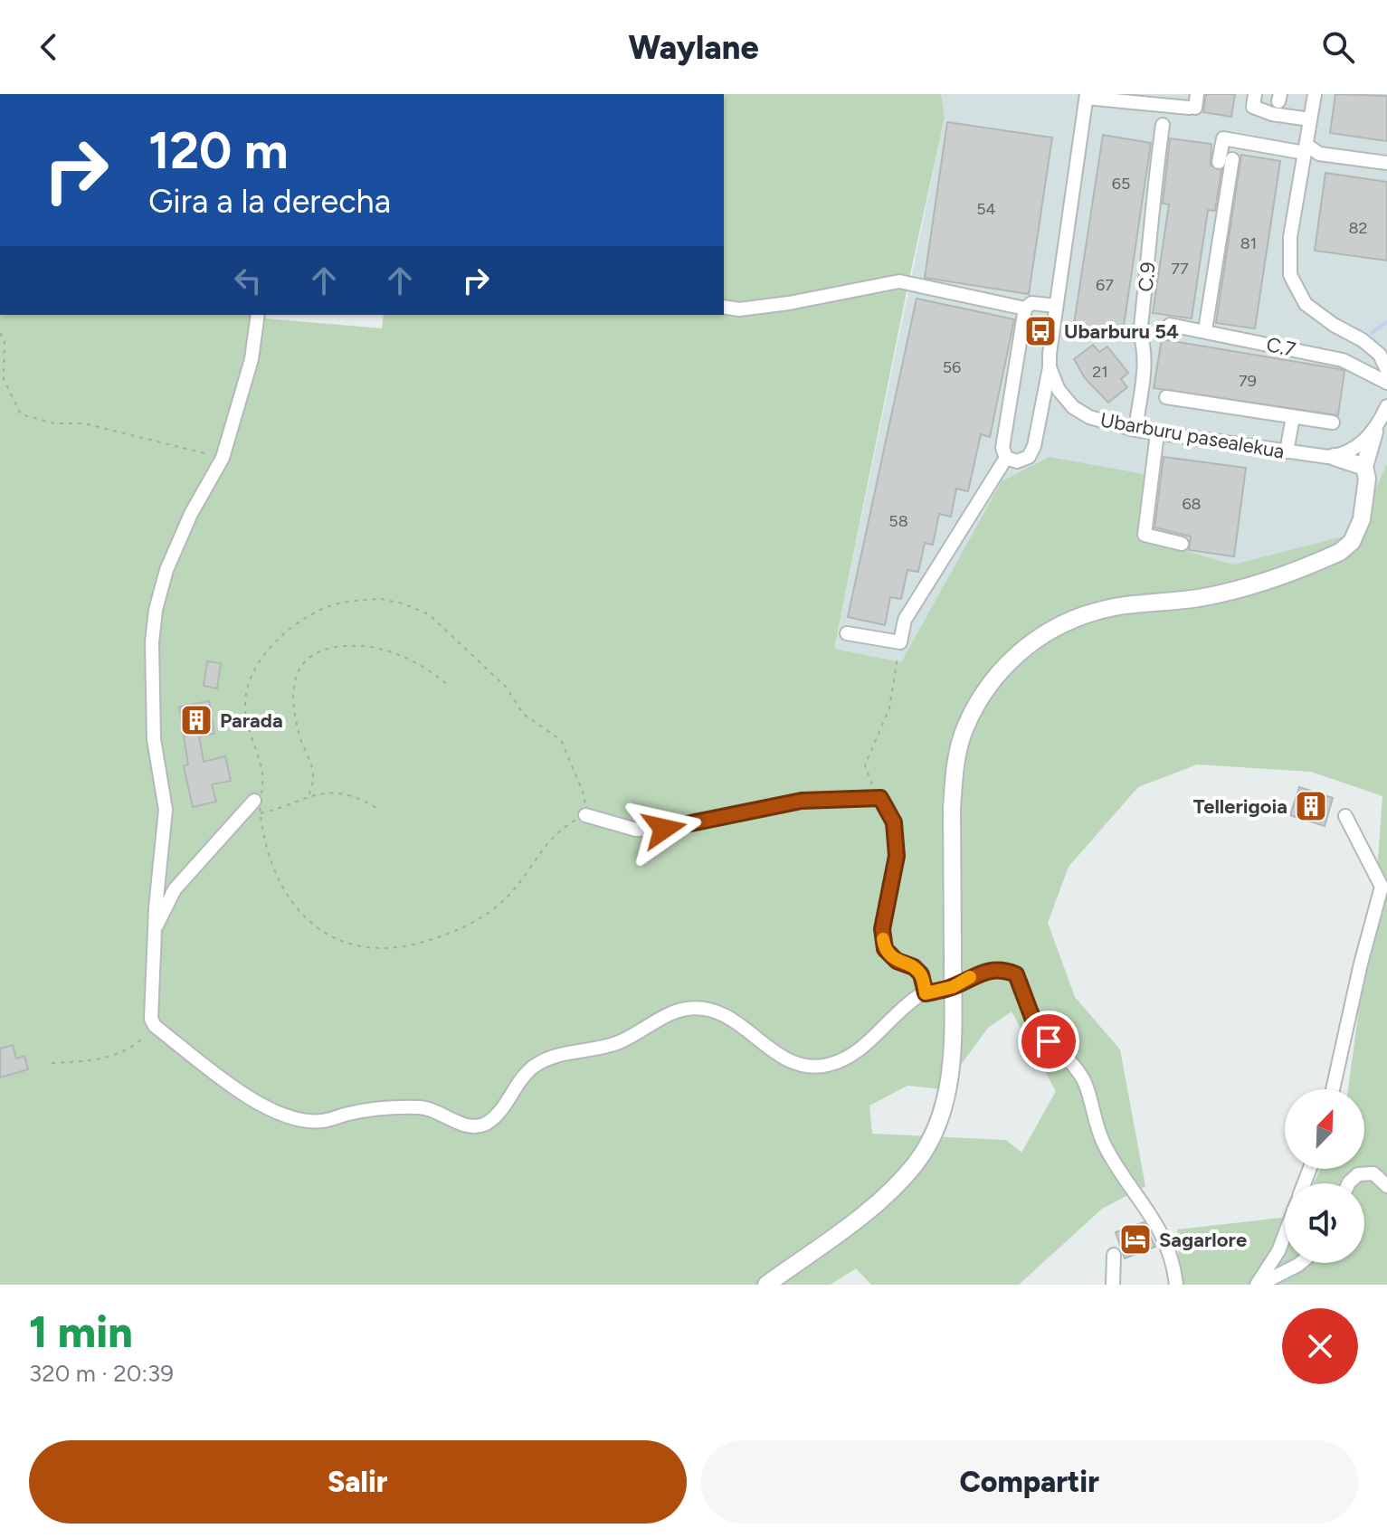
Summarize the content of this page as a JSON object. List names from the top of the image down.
{
  "streets": {
    "main road": ["Ubarburu pasealekua"],
    "street": ["C.9", "C.7"]
  },
  "crossings": [
    ["C.9", "Ubarburu pasealekua"]
  ],
  "places": {
    "bus stop": ["Ubarburu 54"],
    "building": ["Parada", "Tellerigoia"],
    "hotel": ["Sagarlore"]
  },
  "house_numbers": [
    "65",
    "54",
    "82",
    "81",
    "77",
    "67",
    "56",
    "21",
    "79",
    "68",
    "58"
  ],
  "north": "top right",
  "page": {
    "header": "Waylane",
    "turn": ["120 m", "Gira a la derecha"],
    "heading": ["1 min", "320 m · 20:39"],
    "buttons": ["Salir", "Compartir"]
  }
}
